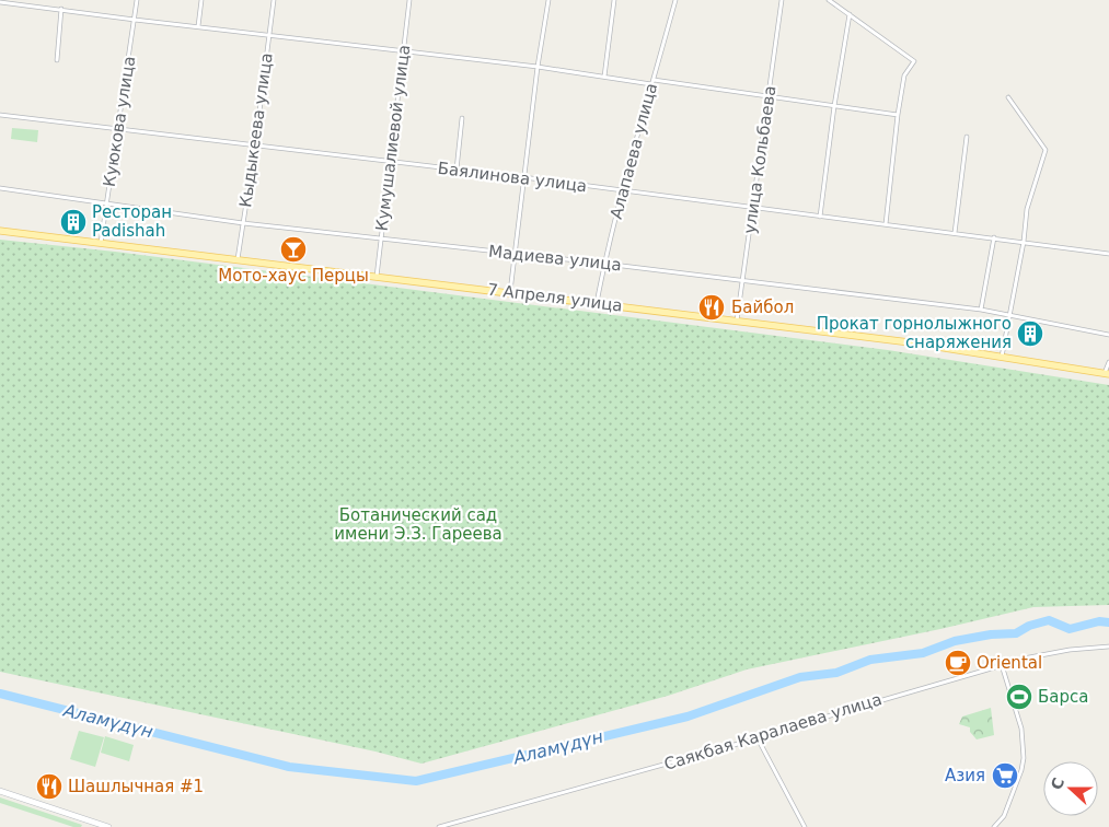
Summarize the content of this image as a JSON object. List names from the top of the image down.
{
  "streets": {
    "main road": ["7 Апреля улица"],
    "street": [
      "Куюкова улица",
      "Кыдыкеева улица",
      "Кумушалиевой улица",
      "Алапаева улица",
      "улица Кольбаева",
      "Баялинова улица",
      "Мадиева улица",
      "Саякбая Каралаева улица"
    ]
  },
  "crossings": [
    ["Куюкова улица", "Баялинова улица"],
    ["Куюкова улица", "Мадиева улица"],
    ["Куюкова улица", "7 Апреля улица"],
    ["Кыдыкеева улица", "Баялинова улица"],
    ["Кыдыкеева улица", "Мадиева улица"],
    ["Кыдыкеева улица", "7 Апреля улица"],
    ["Кумушалиевой улица", "Баялинова улица"],
    ["Кумушалиевой улица", "Мадиева улица"],
    ["Кумушалиевой улица", "7 Апреля улица"],
    ["Алапаева улица", "Баялинова улица"],
    ["Алапаева улица", "Мадиева улица"],
    ["Алапаева улица", "7 Апреля улица"],
    ["улица Кольбаева", "Баялинова улица"],
    ["улица Кольбаева", "Мадиева улица"],
    ["улица Кольбаева", "7 Апреля улица"]
  ],
  "water": ["Аламүдүн"],
  "parks": ["Ботанический сад имени Э.З. Гареева"],
  "places": {
    "building": ["Ресторан Padishah", "Прокат горнолыжного снаряжения"],
    "bar": ["Мото-хаус Перцы"],
    "restaurant": ["Байбол", "Шашлычная #1"],
    "cafe": ["Oriental"],
    "sports": ["Барса"],
    "supermarket": ["Азия"]
  },
  "north": "left"
}
